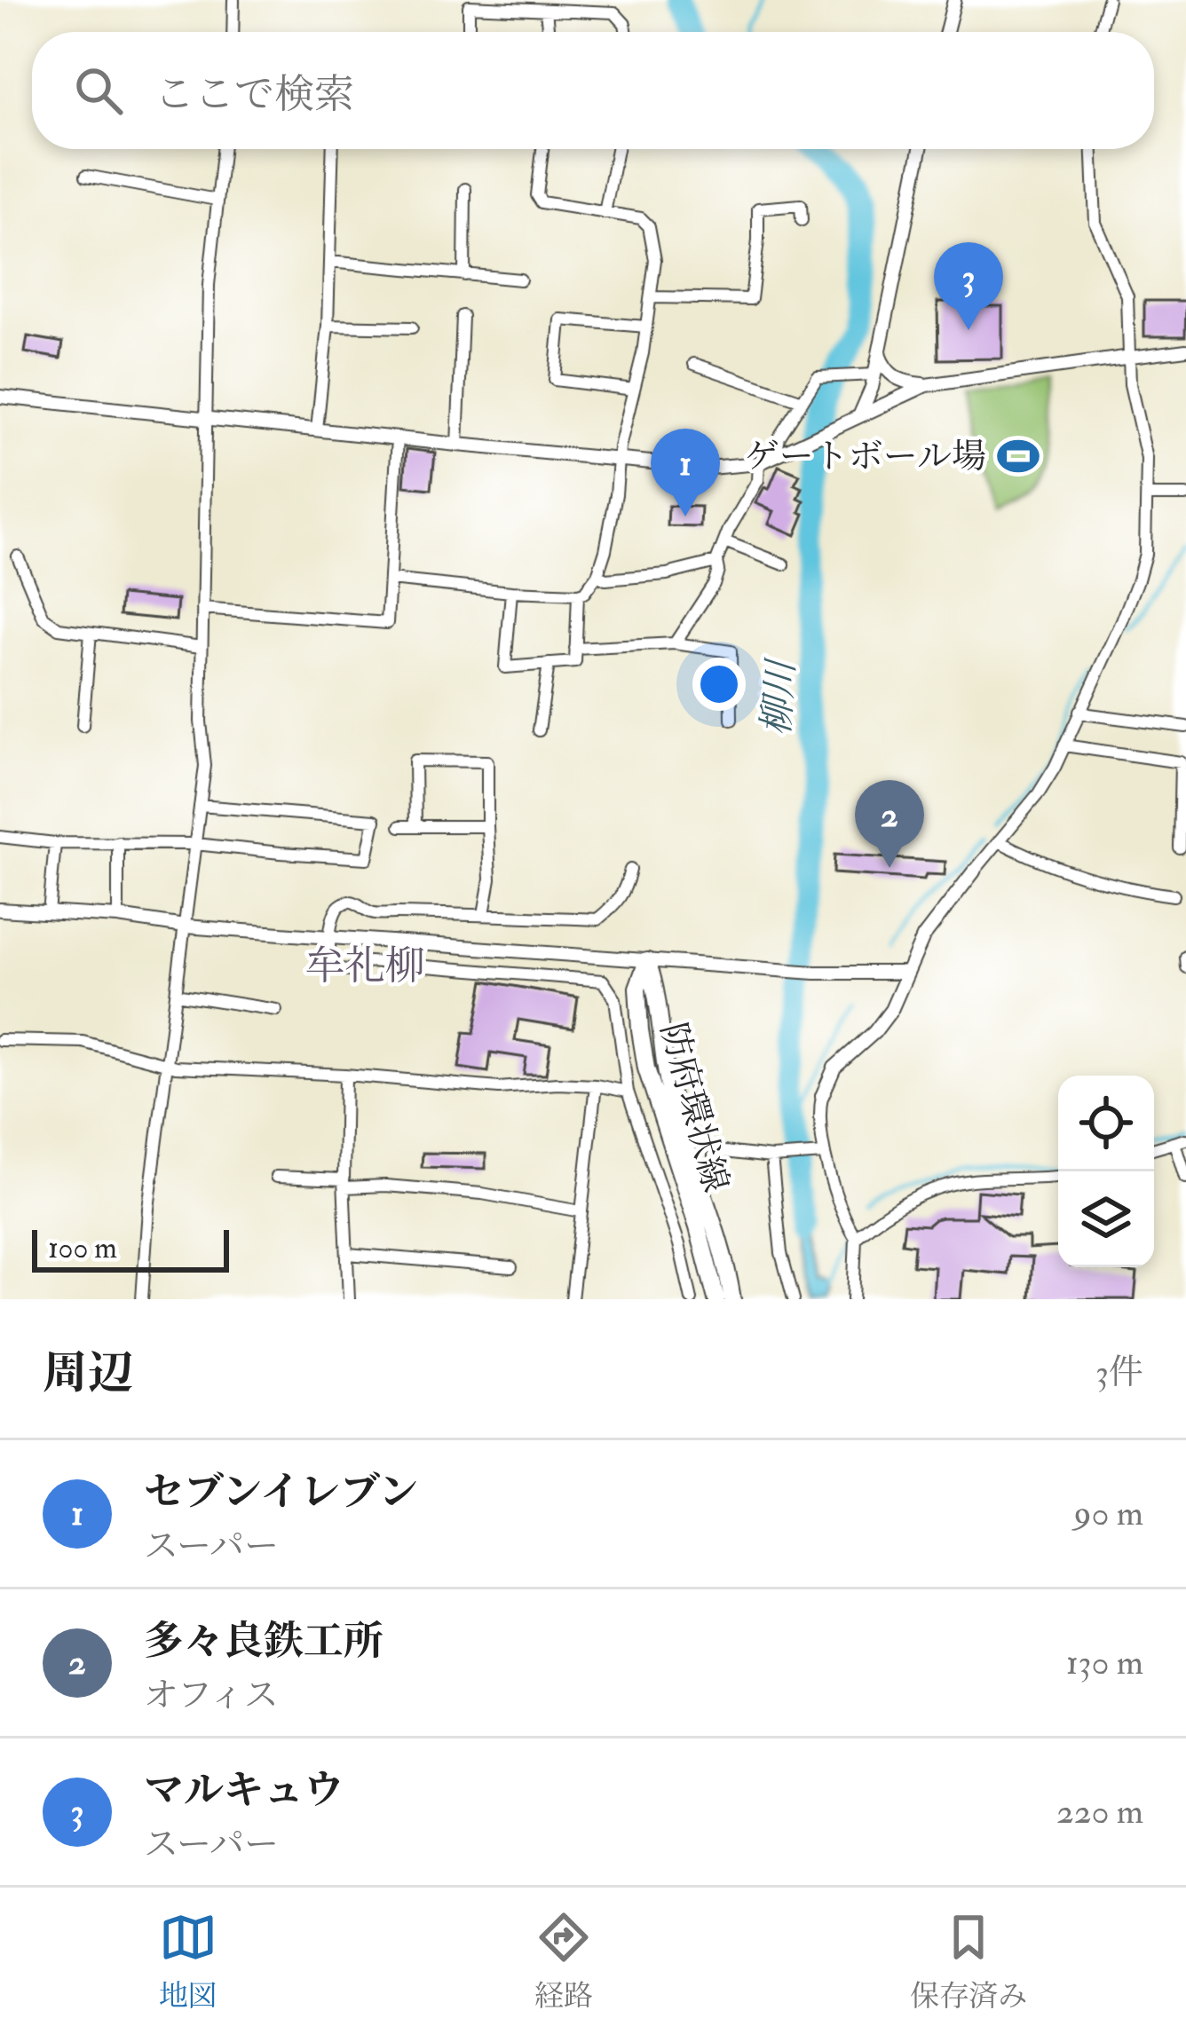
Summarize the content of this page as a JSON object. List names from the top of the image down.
{
  "streets": {
    "main road": ["防府環状線"]
  },
  "districts": ["牟礼柳"],
  "water": ["柳川"],
  "places": {
    "sports": ["ゲートボール場"]
  },
  "scale_bar": "100 m",
  "page": {
    "search": "ここで検索",
    "pins": ["3", "1", "2"],
    "scale": "100 m",
    "heading": ["周辺", "3件"],
    "list": [
      {
        "mark": "1",
        "name": "セブンイレブン",
        "note": "スーパー",
        "value": "90 m"
      },
      {
        "mark": "2",
        "name": "多々良鉄工所",
        "note": "オフィス",
        "value": "130 m"
      },
      {
        "mark": "3",
        "name": "マルキュウ",
        "note": "スーパー",
        "value": "220 m"
      }
    ],
    "nav": ["地図", "経路", "保存済み"]
  }
}
